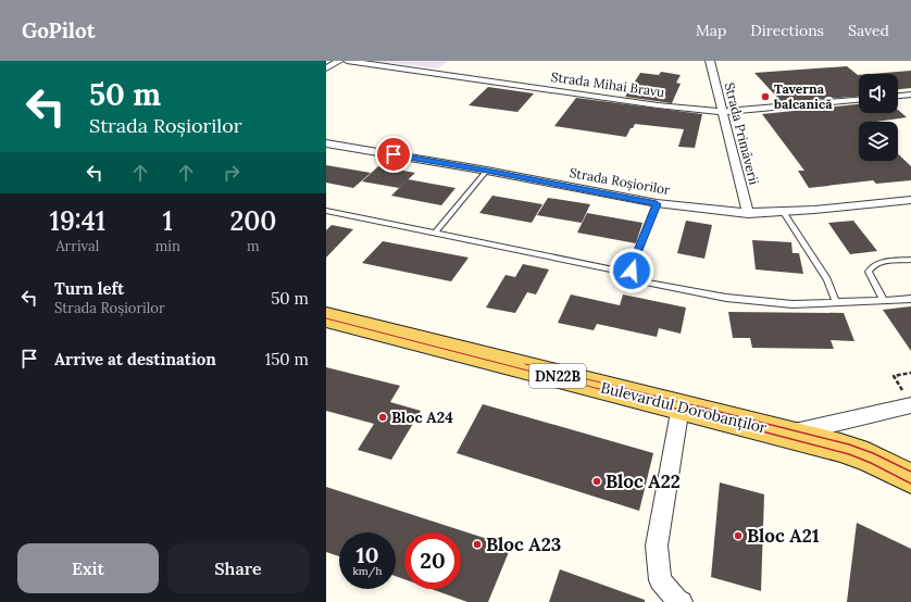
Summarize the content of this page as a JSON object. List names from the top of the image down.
{
  "streets": {
    "main road": ["DN22B", "Bulevardul Dorobanților"],
    "street": ["Strada Mihai Bravu", "Strada Primăverii", "Strada Roșiorilor"]
  },
  "crossings": [
    ["Strada Mihai Bravu", "Strada Primăverii"],
    ["Strada Primăverii", "Strada Roșiorilor"]
  ],
  "places": [
    "Taverna balcanică",
    "Bloc A24",
    "Bloc A22",
    "Bloc A21",
    "Bloc A23"
  ],
  "page": {
    "header": "GoPilot",
    "nav": ["Map", "Directions", "Saved"],
    "turn": ["50 m", "Strada Roșiorilor"],
    "eta": [
      "19:41",
      "Arrival",
      "1",
      "min",
      "200",
      "m"
    ],
    "list": [
      {
        "name": "Turn left",
        "note": "Strada Roșiorilor",
        "value": "50 m"
      },
      {
        "name": "Arrive at destination",
        "value": "150 m"
      }
    ],
    "speed": "10 km/h",
    "limit": "20",
    "buttons": ["Exit", "Share"]
  }
}
